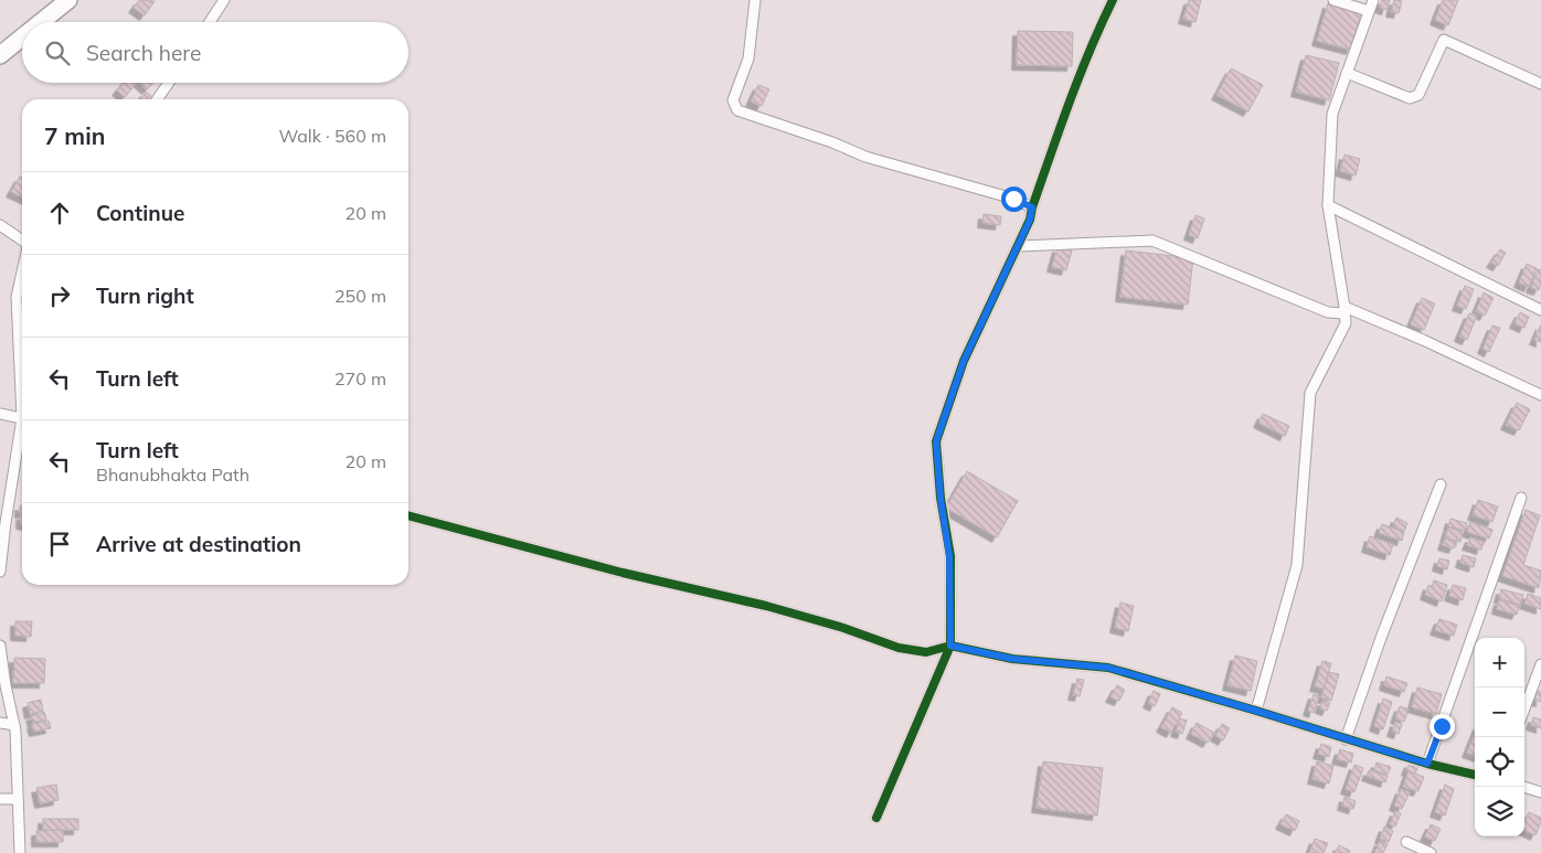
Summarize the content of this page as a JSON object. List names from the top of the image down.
{
  "page": {
    "search": "Search here",
    "heading": ["7 min", "Walk · 560 m"],
    "list": [
      ["Continue", "20 m"],
      ["Turn right", "250 m"],
      ["Turn left", "270 m"],
      ["Turn left", "Bhanubhakta Path", "20 m"],
      "Arrive at destination"
    ],
    "map_buttons": ["+", "−"]
  }
}
